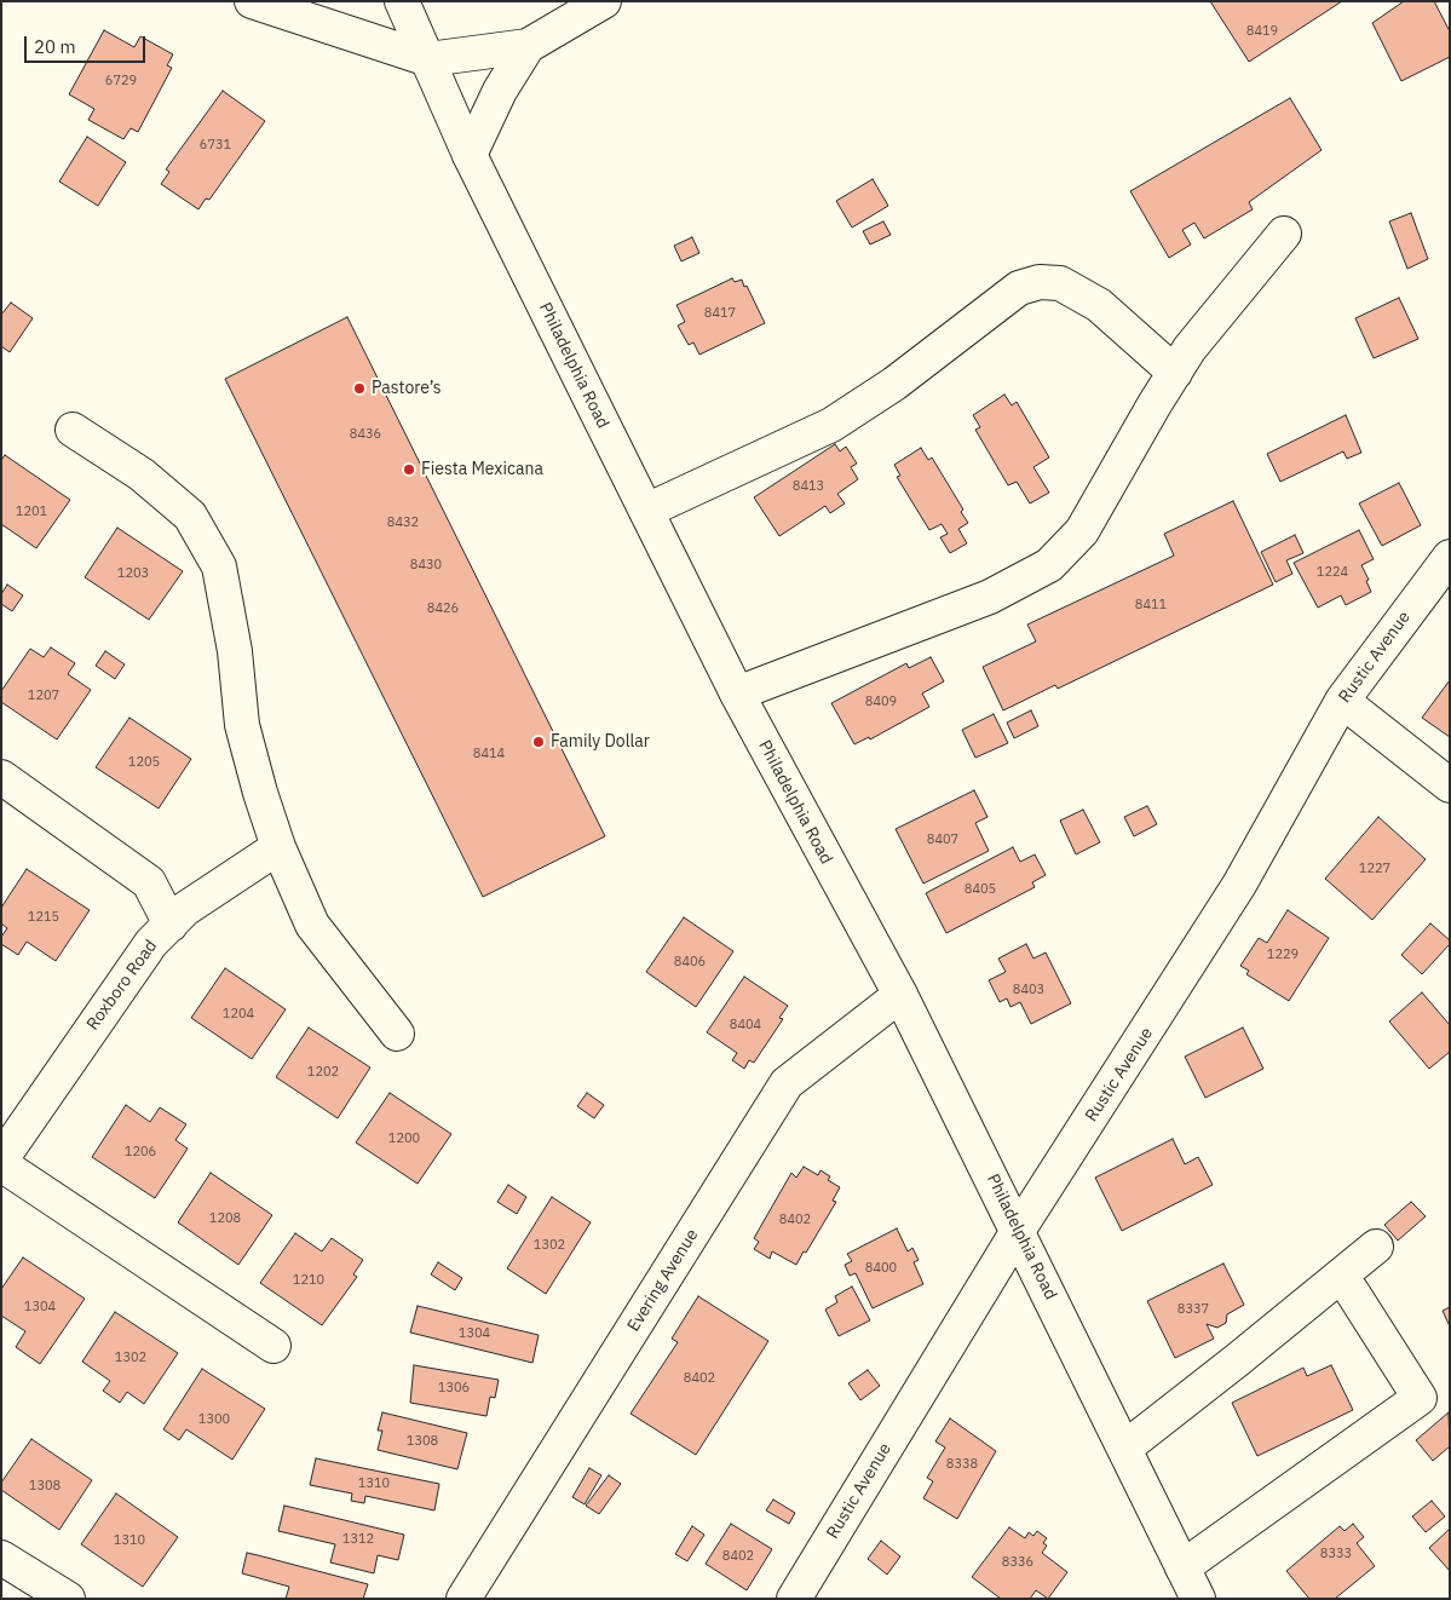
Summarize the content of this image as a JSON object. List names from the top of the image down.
{
  "streets": {
    "street": [
      "Philadelphia Road",
      "Rustic Avenue",
      "Roxboro Road",
      "Evering Avenue"
    ]
  },
  "crossings": [
    ["Philadelphia Road", "Rustic Avenue"],
    ["Philadelphia Road", "Evering Avenue"]
  ],
  "places": ["Pastore’s", "Fiesta Mexicana", "Family Dollar"],
  "house_numbers": [
    "8419",
    "6729",
    "6731",
    "8417",
    "8436",
    "8413",
    "1201",
    "8432",
    "8430",
    "1224",
    "1203",
    "8411",
    "8426",
    "1207",
    "8409",
    "8414",
    "1205",
    "8407",
    "1227",
    "8405",
    "1215",
    "1229",
    "8406",
    "8403",
    "1204",
    "8404",
    "1202",
    "1200",
    "1206",
    "1208",
    "8402",
    "1302",
    "8400",
    "1210",
    "1304",
    "8337",
    "1304",
    "1302",
    "8402",
    "1306",
    "1300",
    "1308",
    "8338",
    "1310",
    "1308",
    "1312",
    "1310",
    "8333",
    "8402",
    "8336"
  ],
  "scale_bar": "20 m"
}
